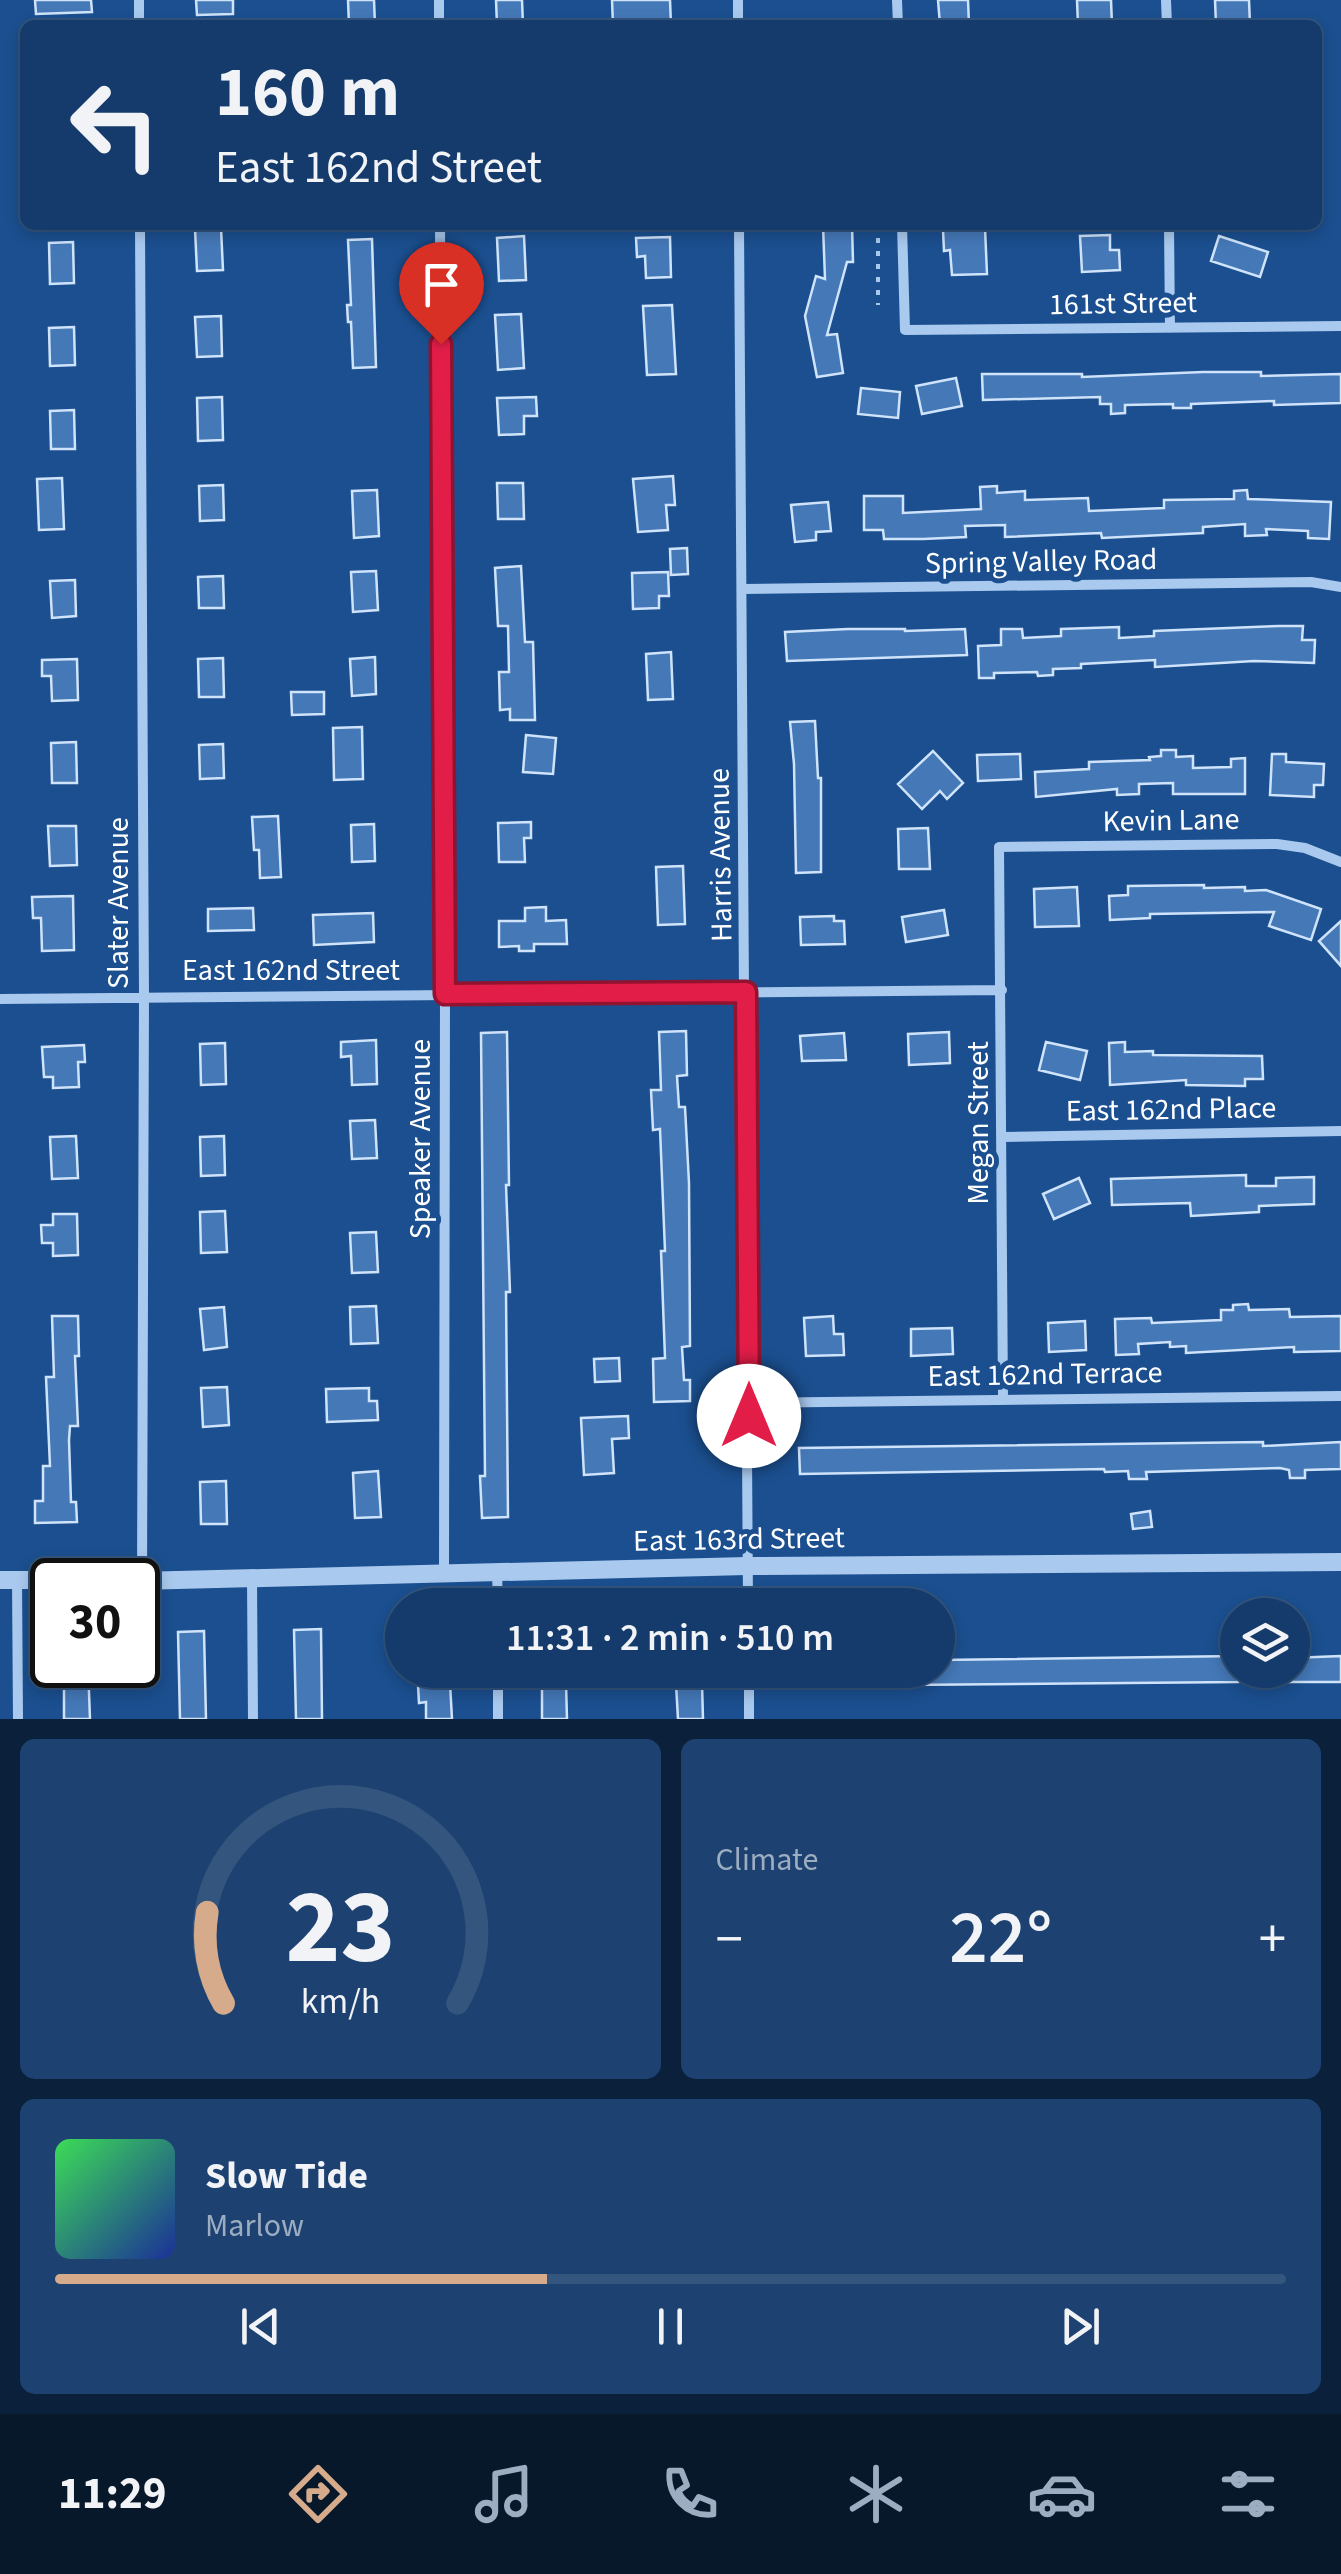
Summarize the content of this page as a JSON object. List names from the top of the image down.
{
  "streets": {
    "street": [
      "161st Street",
      "Spring Valley Road",
      "Kevin Lane",
      "Harris Avenue",
      "Slater Avenue",
      "East 162nd Street",
      "East 162nd Place",
      "Megan Street",
      "Speaker Avenue",
      "East 162nd Terrace",
      "East 163rd Street"
    ]
  },
  "crossings": [
    ["Spring Valley Road", "Harris Avenue"],
    ["Kevin Lane", "Megan Street"],
    ["Harris Avenue", "East 162nd Street"],
    ["Harris Avenue", "East 162nd Terrace"],
    ["Harris Avenue", "East 163rd Street"],
    ["Slater Avenue", "East 162nd Street"],
    ["East 162nd Street", "Megan Street"],
    ["East 162nd Street", "Speaker Avenue"],
    ["East 162nd Place", "Megan Street"],
    ["Megan Street", "East 162nd Terrace"],
    ["Speaker Avenue", "East 163rd Street"]
  ],
  "page": {
    "turn": ["160 m", "East 162nd Street"],
    "limit": "30",
    "trip": "11:31 · 2 min · 510 m",
    "tile": "Climate",
    "heat": ["−", "22°", "+"],
    "song": ["Slow Tide", "Marlow"],
    "tabs": "11:29",
    "gauge": ["23", "km/h"]
  }
}
